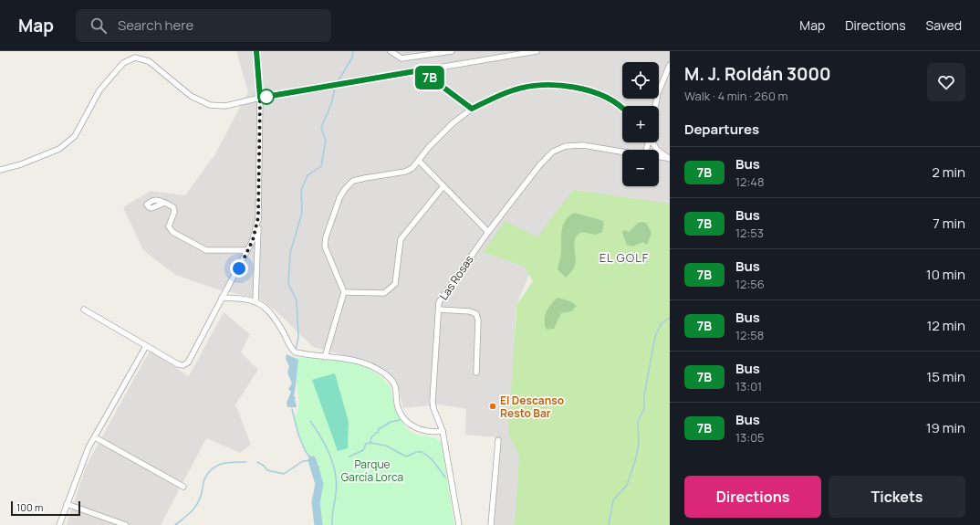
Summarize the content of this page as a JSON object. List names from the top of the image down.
{
  "streets": {
    "street": ["Las Rosas"]
  },
  "districts": ["EL GOLF"],
  "parks": ["Parque García Lorca"],
  "places": ["El Descanso Resto Bar"],
  "lines": ["bus line 7B"],
  "scale_bar": "100 m",
  "page": {
    "header": "Map",
    "search": "Search here",
    "nav": ["Map", "Directions", "Saved"],
    "on_map": "7B",
    "heading": [
      ["M. J. Roldán 3000", "Walk · 4 min · 260 m"],
      "Departures"
    ],
    "map_buttons": ["+", "−"],
    "list": [
      {
        "mark": "7B",
        "name": "Bus",
        "note": "12:48",
        "value": "2 min"
      },
      {
        "mark": "7B",
        "name": "Bus",
        "note": "12:53",
        "value": "7 min"
      },
      {
        "mark": "7B",
        "name": "Bus",
        "note": "12:56",
        "value": "10 min"
      },
      {
        "mark": "7B",
        "name": "Bus",
        "note": "12:58",
        "value": "12 min"
      },
      {
        "mark": "7B",
        "name": "Bus",
        "note": "13:01",
        "value": "15 min"
      },
      {
        "mark": "7B",
        "name": "Bus",
        "note": "13:05",
        "value": "19 min"
      }
    ],
    "buttons": ["Directions", "Tickets"],
    "scale": "100 m"
  }
}
